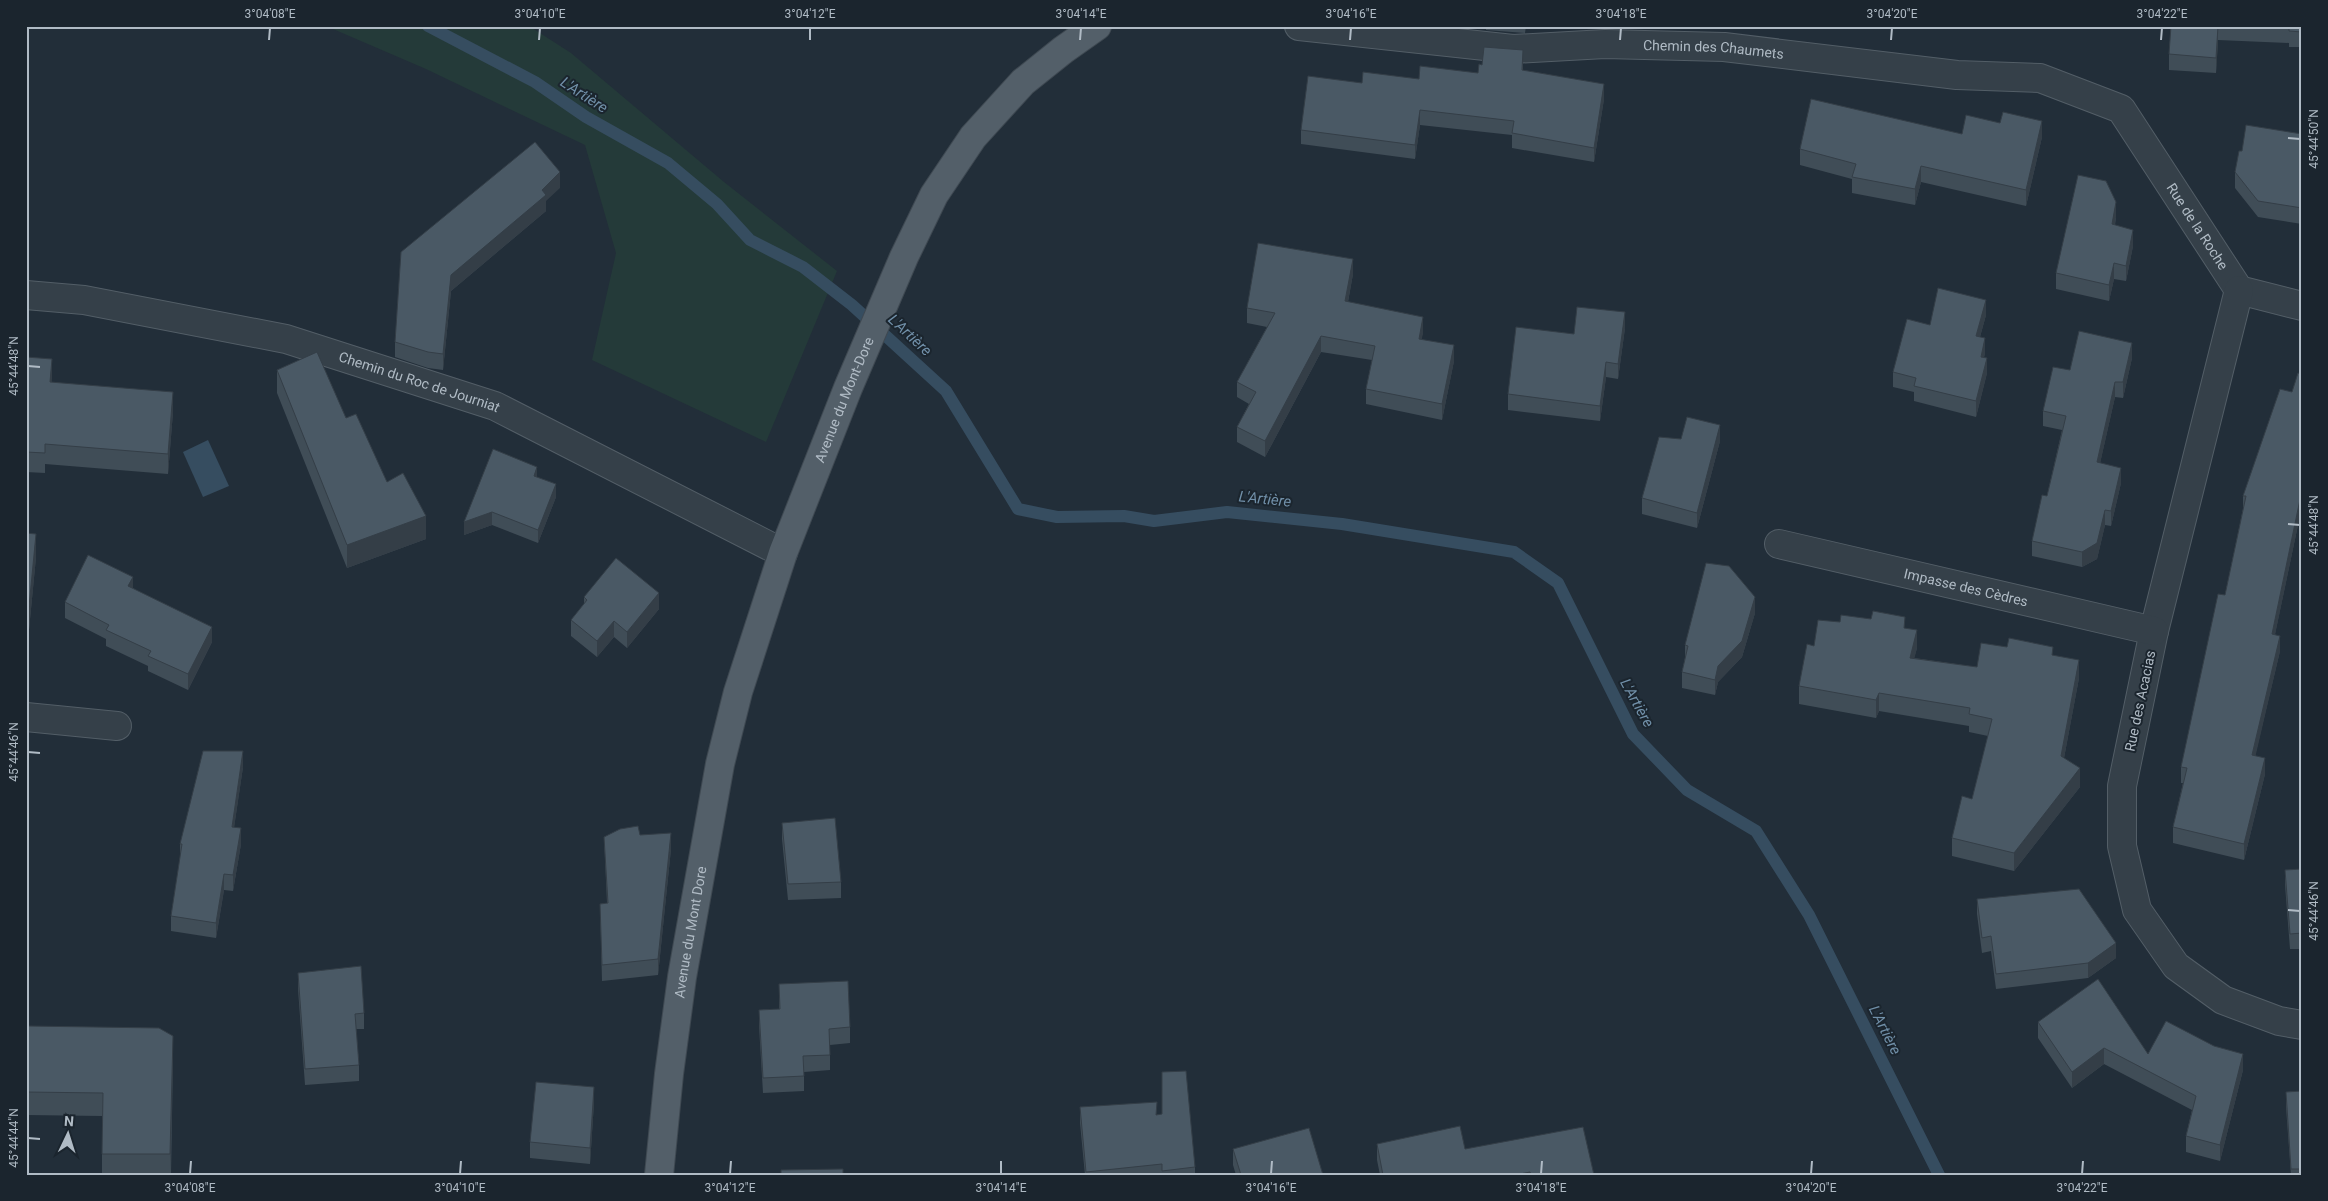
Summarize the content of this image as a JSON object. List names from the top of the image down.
{
  "streets": {
    "main road": ["Avenue du Mont-Dore", "Avenue du Mont Dore"],
    "street": [
      "Chemin des Chaumets",
      "Rue de la Roche",
      "Chemin du Roc de Journiat",
      "Impasse des Cèdres",
      "Rue des Acacias"
    ]
  },
  "crossings": [
    ["Chemin des Chaumets", "Rue de la Roche"],
    ["Rue de la Roche", "Rue des Acacias"],
    ["Chemin du Roc de Journiat", "Avenue du Mont-Dore"],
    ["Avenue du Mont-Dore", "Avenue du Mont Dore"],
    ["Impasse des Cèdres", "Rue des Acacias"]
  ],
  "water": ["L'Artière"],
  "north": "top",
  "coordinates": [
    "3°04'08\"E",
    "3°04'10\"E",
    "3°04'12\"E",
    "3°04'14\"E",
    "3°04'16\"E",
    "3°04'18\"E",
    "3°04'20\"E",
    "3°04'22\"E",
    "45°44'50\"N",
    "45°44'48\"N",
    "45°44'46\"N",
    "45°44'44\"N"
  ]
}
